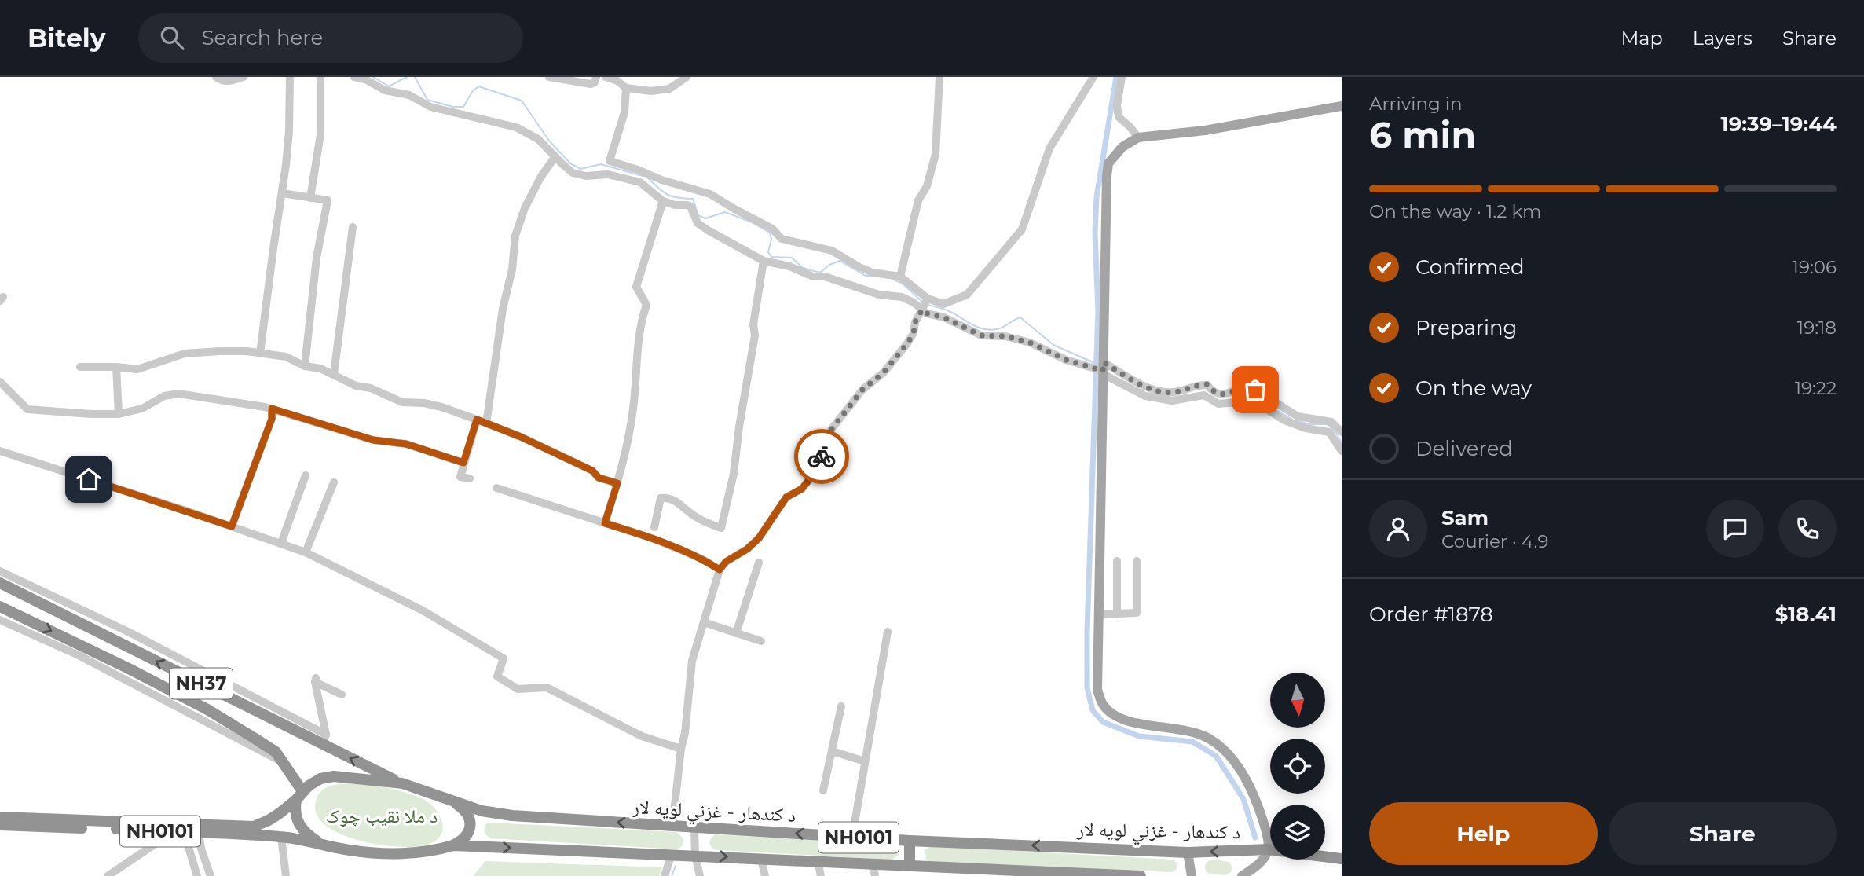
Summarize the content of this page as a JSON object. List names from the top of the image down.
{
  "streets": {
    "highway": ["NH37", "د کندهار - غزني لويه لار", "NH0101"]
  },
  "crossings": [
    ["NH37", "د کندهار - غزني لويه لار"],
    ["د کندهار - غزني لويه لار", "NH0101"]
  ],
  "parks": ["د ملا نقيب چوک"],
  "north": "bottom",
  "page": {
    "header": "Bitely",
    "search": "Search here",
    "nav": ["Map", "Layers", "Share"],
    "heading": ["6 min", "Arriving in", "19:39–19:44"],
    "panel": [
      "Sam",
      "Courier · 4.9",
      "Order #1878",
      "$18.41"
    ],
    "bar": "On the way · 1.2 km",
    "list": [
      ["Confirmed", "19:06"],
      ["Preparing", "19:18"],
      ["On the way", "19:22"],
      "Delivered"
    ],
    "buttons": ["Help", "Share"]
  }
}
